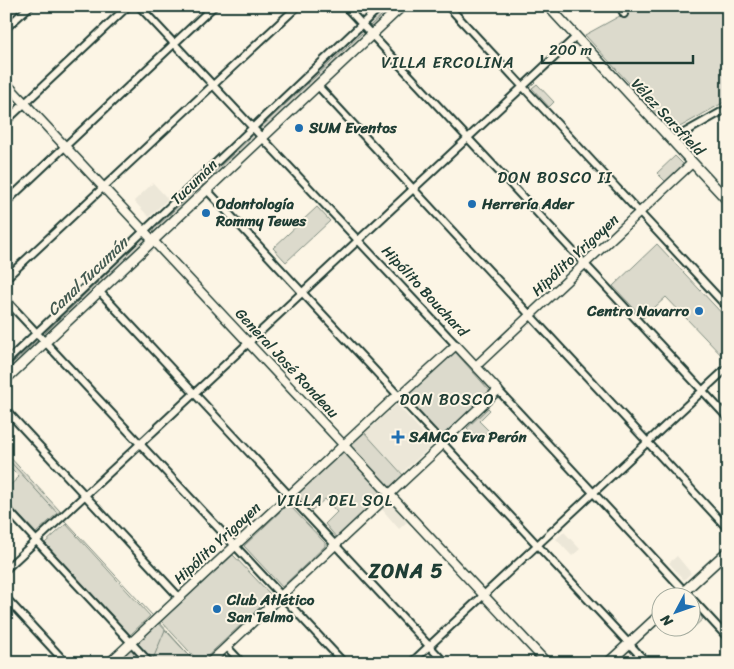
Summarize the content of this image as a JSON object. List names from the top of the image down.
{
  "streets": {
    "main road": ["Vélez Sarsfield", "Tucumán"],
    "street": ["Hipólito Yrigoyen", "Hipólito Bouchard", "General José Rondeau"]
  },
  "crossings": [
    ["Vélez Sarsfield", "Hipólito Yrigoyen"],
    ["Tucumán", "Hipólito Bouchard"],
    ["Tucumán", "General José Rondeau"],
    ["Hipólito Yrigoyen", "Hipólito Bouchard"],
    ["Hipólito Yrigoyen", "General José Rondeau"]
  ],
  "districts": [
    "VILLA ERCOLINA",
    "DON BOSCO II",
    "DON BOSCO",
    "VILLA DEL SOL",
    "ZONA 5"
  ],
  "water": ["Canal Tucumán"],
  "places": {
    "other": [
      "SUM Eventos",
      "Herrería Ader",
      "Odontología Rommy Tewes",
      "Centro Navarro",
      "Club Atlético San Telmo"
    ],
    "health": ["SAMCo Eva Perón"]
  },
  "scale_bar": "200 m",
  "north": "bottom left"
}
